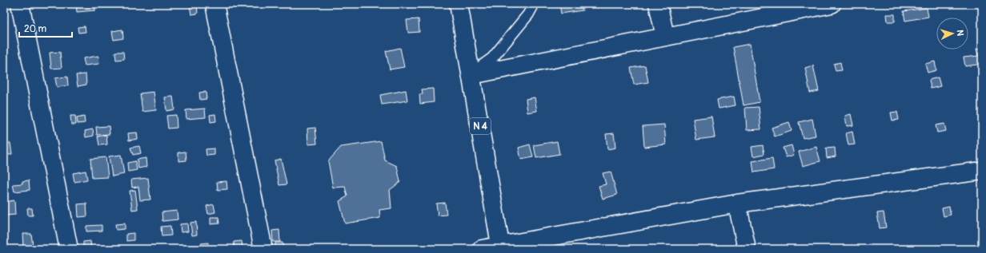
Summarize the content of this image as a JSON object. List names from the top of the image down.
{
  "streets": {
    "main road": ["N 4"]
  },
  "scale_bar": "20 m",
  "north": "right"
}
